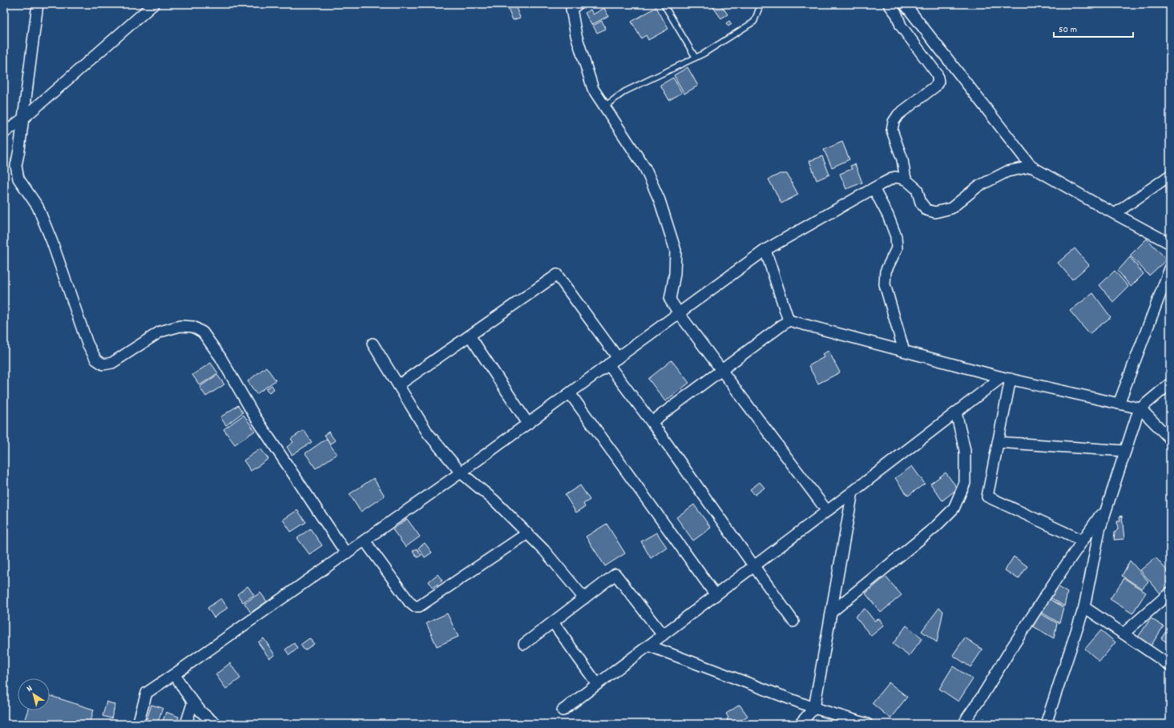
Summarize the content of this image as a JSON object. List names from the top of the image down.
{
  "scale_bar": "50 m",
  "north": "top left"
}
